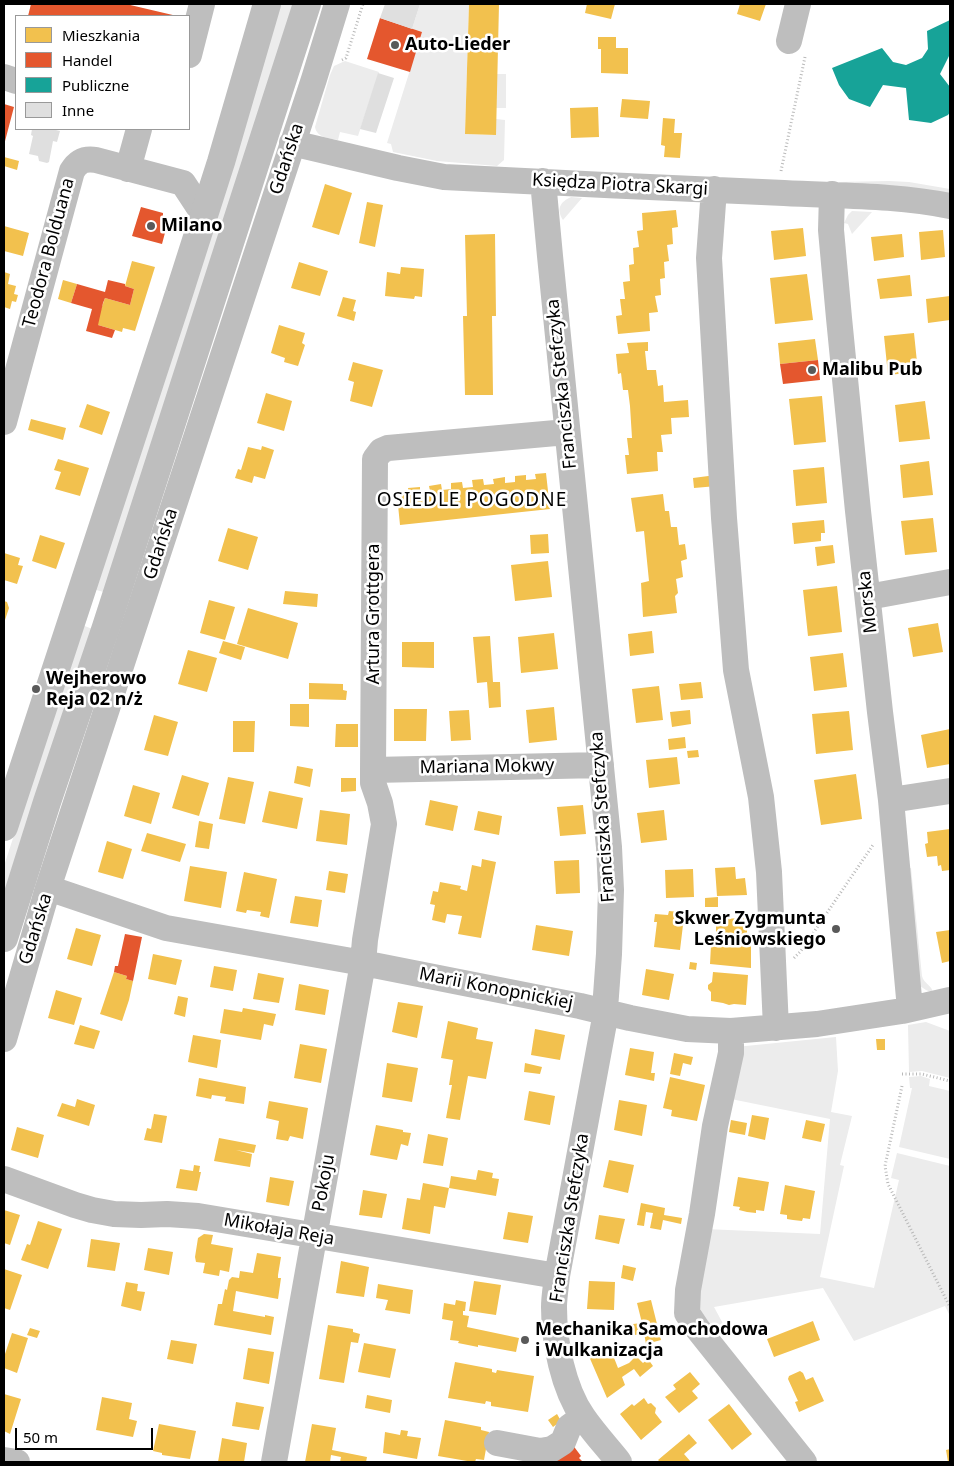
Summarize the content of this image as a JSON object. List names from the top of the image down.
{
  "streets": {
    "main road": ["Gdańska"],
    "street": [
      "Księdza Piotra Skargi",
      "Teodora Bolduana",
      "Franciszka Stefczyka",
      "Morska",
      "Artura Grottgera",
      "Mariana Mokwy",
      "Marii Konopnickiej",
      "Pokoju",
      "Mikołaja Reja"
    ]
  },
  "crossings": [
    ["Gdańska", "Księdza Piotra Skargi"],
    ["Gdańska", "Marii Konopnickiej"],
    ["Księdza Piotra Skargi", "Franciszka Stefczyka"],
    ["Księdza Piotra Skargi", "Morska"],
    ["Franciszka Stefczyka", "Artura Grottgera"],
    ["Franciszka Stefczyka", "Mariana Mokwy"],
    ["Franciszka Stefczyka", "Marii Konopnickiej"],
    ["Franciszka Stefczyka", "Mikołaja Reja"],
    ["Morska", "Marii Konopnickiej"],
    ["Artura Grottgera", "Mariana Mokwy"],
    ["Artura Grottgera", "Marii Konopnickiej"],
    ["Artura Grottgera", "Pokoju"],
    ["Marii Konopnickiej", "Pokoju"],
    ["Pokoju", "Mikołaja Reja"]
  ],
  "districts": ["OSIEDLE POGODNE"],
  "places": [
    "Auto-Lieder",
    "Milano",
    "Malibu Pub",
    "Wejherowo Reja 02 n/ż",
    "Skwer Zygmunta Leśniowskiego",
    "Mechanika Samochodowa i Wulkanizacja"
  ],
  "legend": [
    "Mieszkania",
    "Handel",
    "Publiczne",
    "Inne"
  ],
  "scale_bar": "50 m"
}
